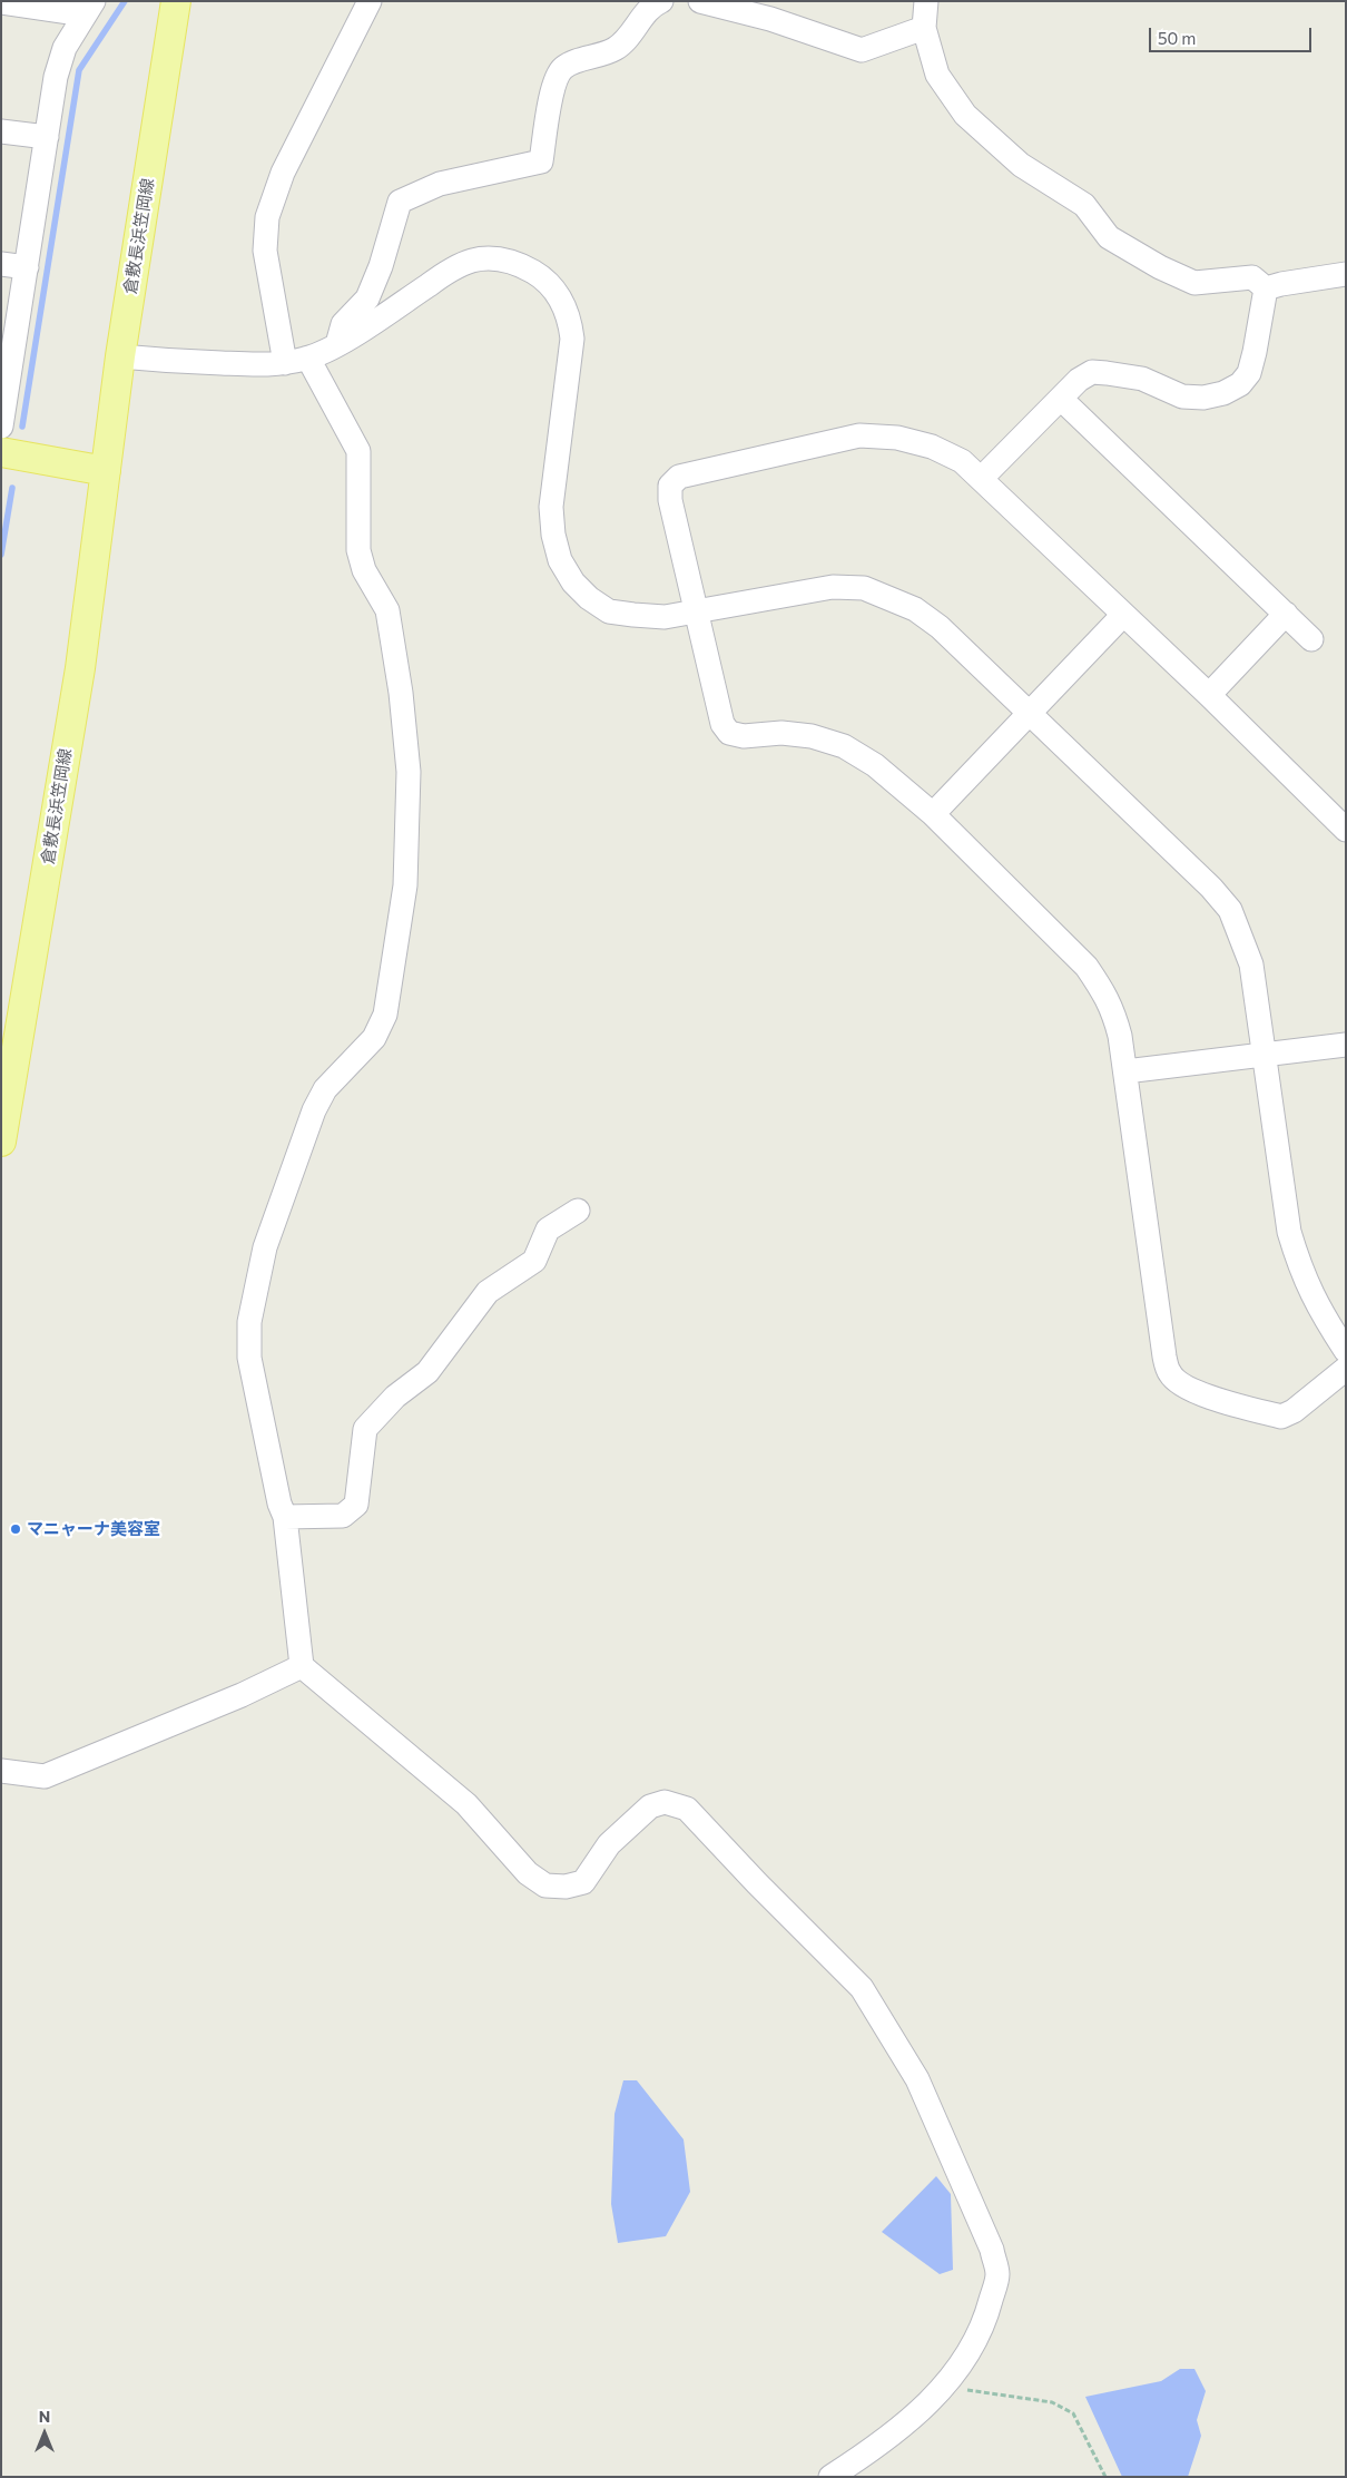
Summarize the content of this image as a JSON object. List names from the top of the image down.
{
  "streets": {
    "main road": ["倉敷長浜笠岡線"]
  },
  "places": ["マニャーナ美容室"],
  "scale_bar": "50 m",
  "north": "top"
}
